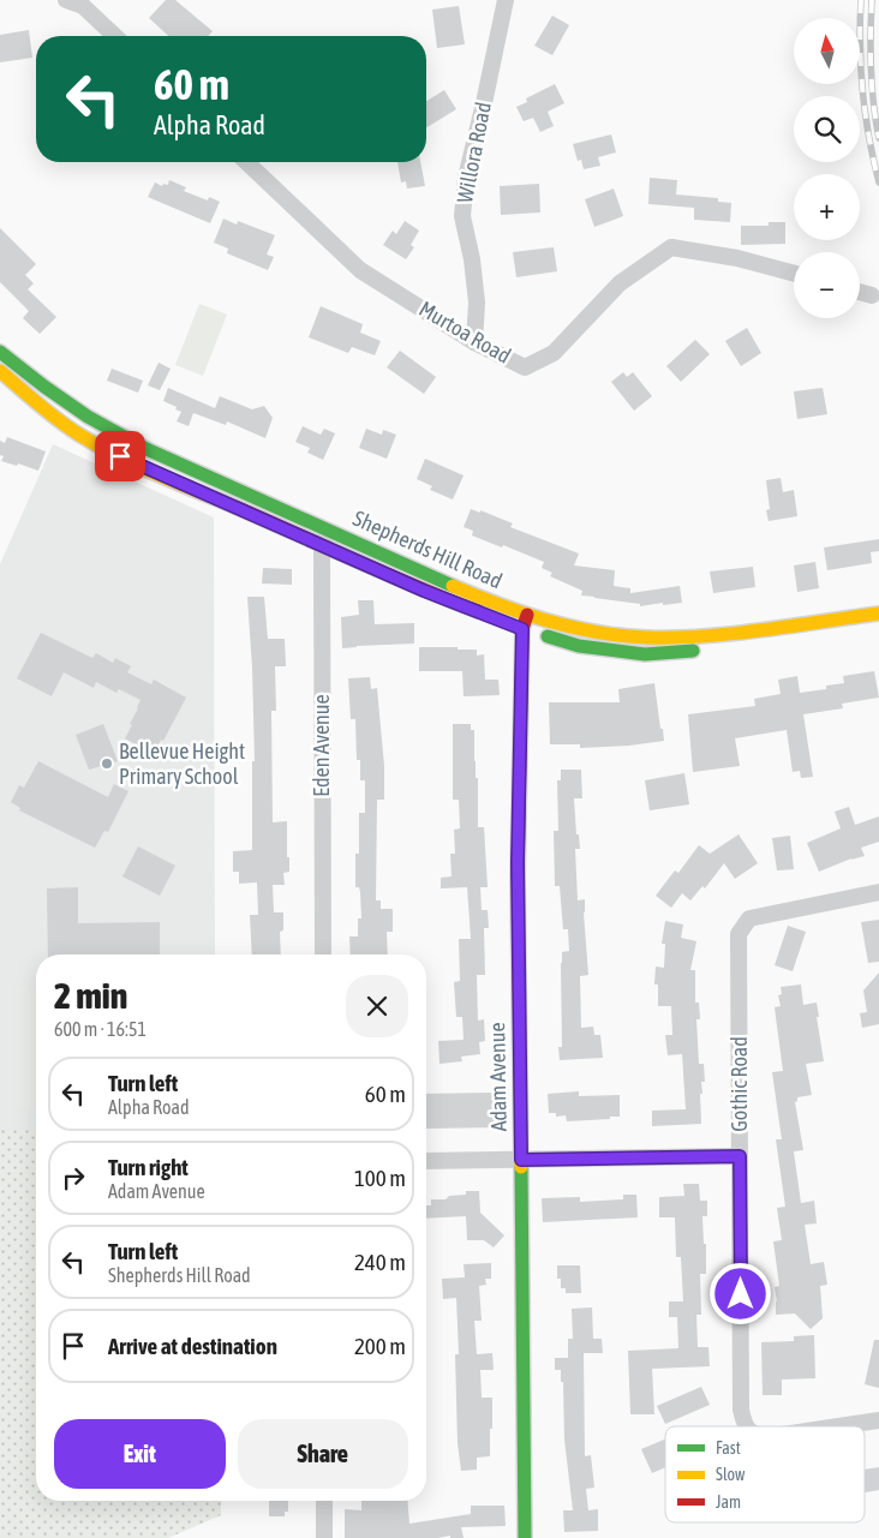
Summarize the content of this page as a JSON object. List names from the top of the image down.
{
  "streets": {
    "main road": ["Shepherds Hill Road", "Adam Avenue"],
    "street": [
      "Willora Road",
      "Murtoa Road",
      "Eden Avenue",
      "Gothic Road"
    ]
  },
  "crossings": [
    ["Willora Road", "Murtoa Road"],
    ["Shepherds Hill Road", "Eden Avenue"],
    ["Shepherds Hill Road", "Adam Avenue"]
  ],
  "places": ["Bellevue Height Primary School"],
  "legend": ["Fast", "Slow", "Jam"],
  "north": "top",
  "page": {
    "map_buttons": ["+", "−"],
    "turn": ["60 m", "Alpha Road"],
    "heading": ["2 min", "600 m · 16:51"],
    "list": [
      {
        "name": "Turn left",
        "note": "Alpha Road",
        "value": "60 m"
      },
      {
        "name": "Turn right",
        "note": "Adam Avenue",
        "value": "100 m"
      },
      {
        "name": "Turn left",
        "note": "Shepherds Hill Road",
        "value": "240 m"
      },
      {
        "name": "Arrive at destination",
        "value": "200 m"
      }
    ],
    "buttons": ["Exit", "Share"]
  }
}
